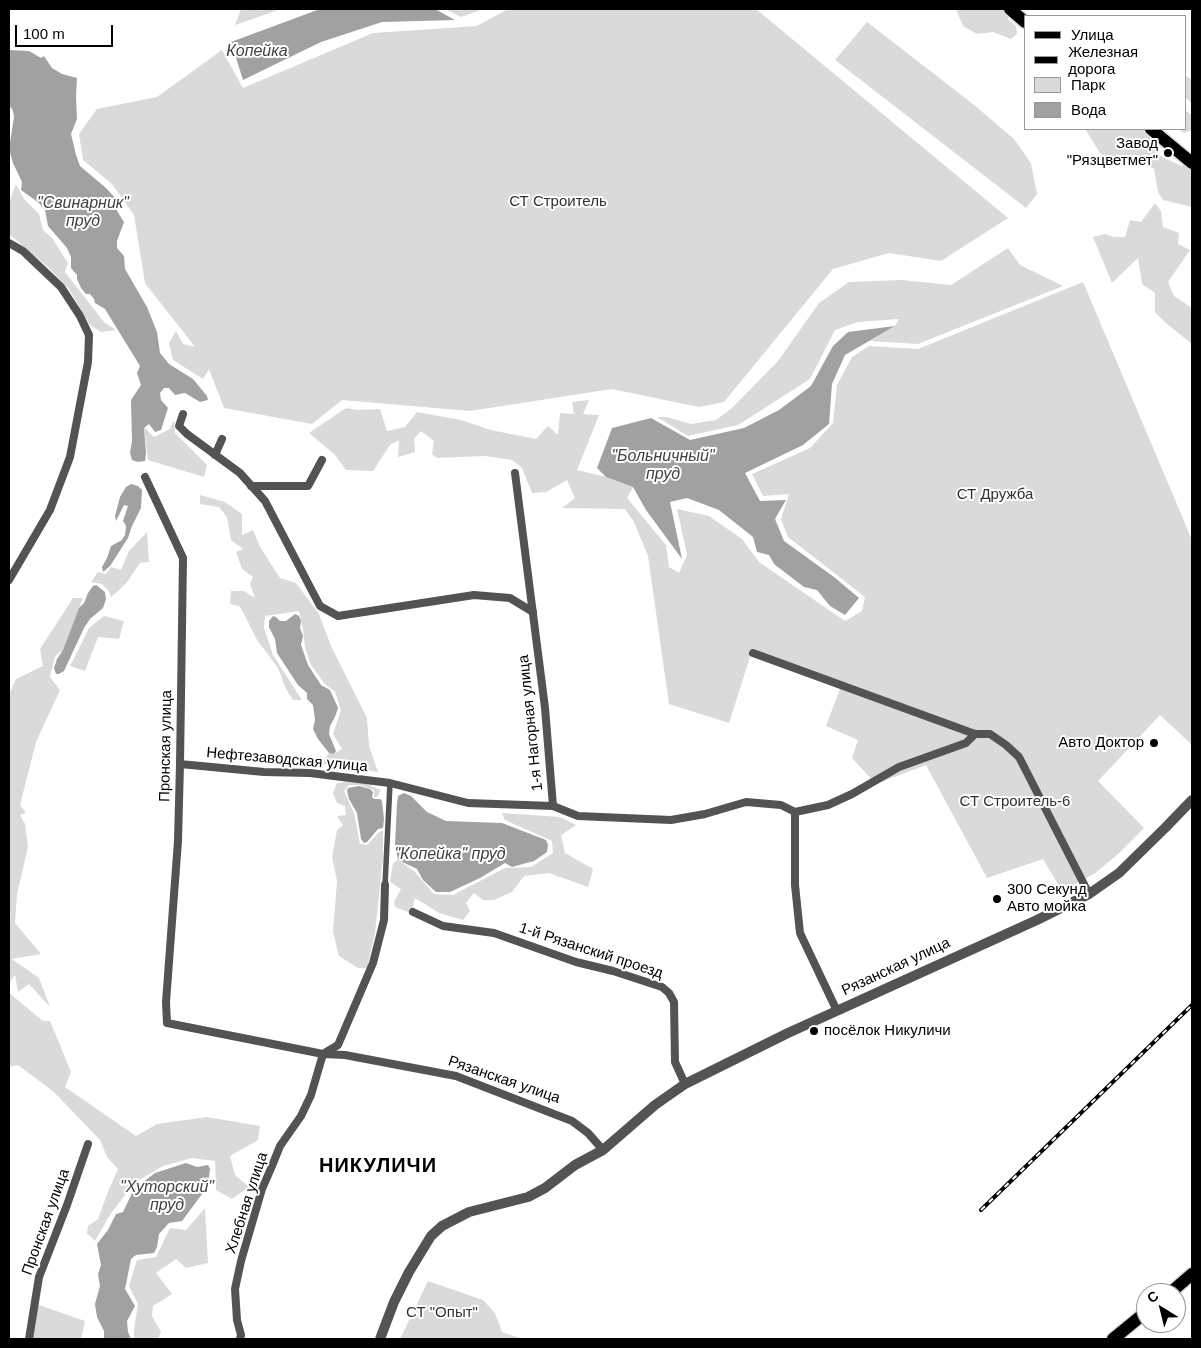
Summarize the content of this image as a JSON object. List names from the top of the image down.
{
  "streets": {
    "street": [
      "1-я Нагорная улица",
      "Пронская улица",
      "Нефтезаводская улица",
      "1-й Рязанский проезд",
      "Рязанская улица",
      "Хлебная улица"
    ]
  },
  "crossings": [
    ["1-я Нагорная улица", "Нефтезаводская улица"],
    ["Пронская улица", "Нефтезаводская улица"],
    ["Пронская улица", "Рязанская улица"],
    ["1-й Рязанский проезд", "Рязанская улица"],
    ["Рязанская улица", "Хлебная улица"]
  ],
  "districts": ["НИКУЛИЧИ"],
  "water": [
    "Копейка",
    "\"Свинарник\" пруд",
    "\"Больничный\" пруд",
    "\"Копейка\" пруд",
    "\"Хуторский\" пруд"
  ],
  "parks": [
    "СТ Строитель",
    "СТ Дружба",
    "СТ Строитель-6",
    "СТ \"Опыт\""
  ],
  "places": [
    "Завод \"Рязцветмет\"",
    "Авто Доктор",
    "300 Секунд Авто мойка",
    "посёлок Никуличи"
  ],
  "legend": [
    "Улица",
    "Железная дорога",
    "Парк",
    "Вода"
  ],
  "scale_bar": "100 m",
  "north": "top left"
}
